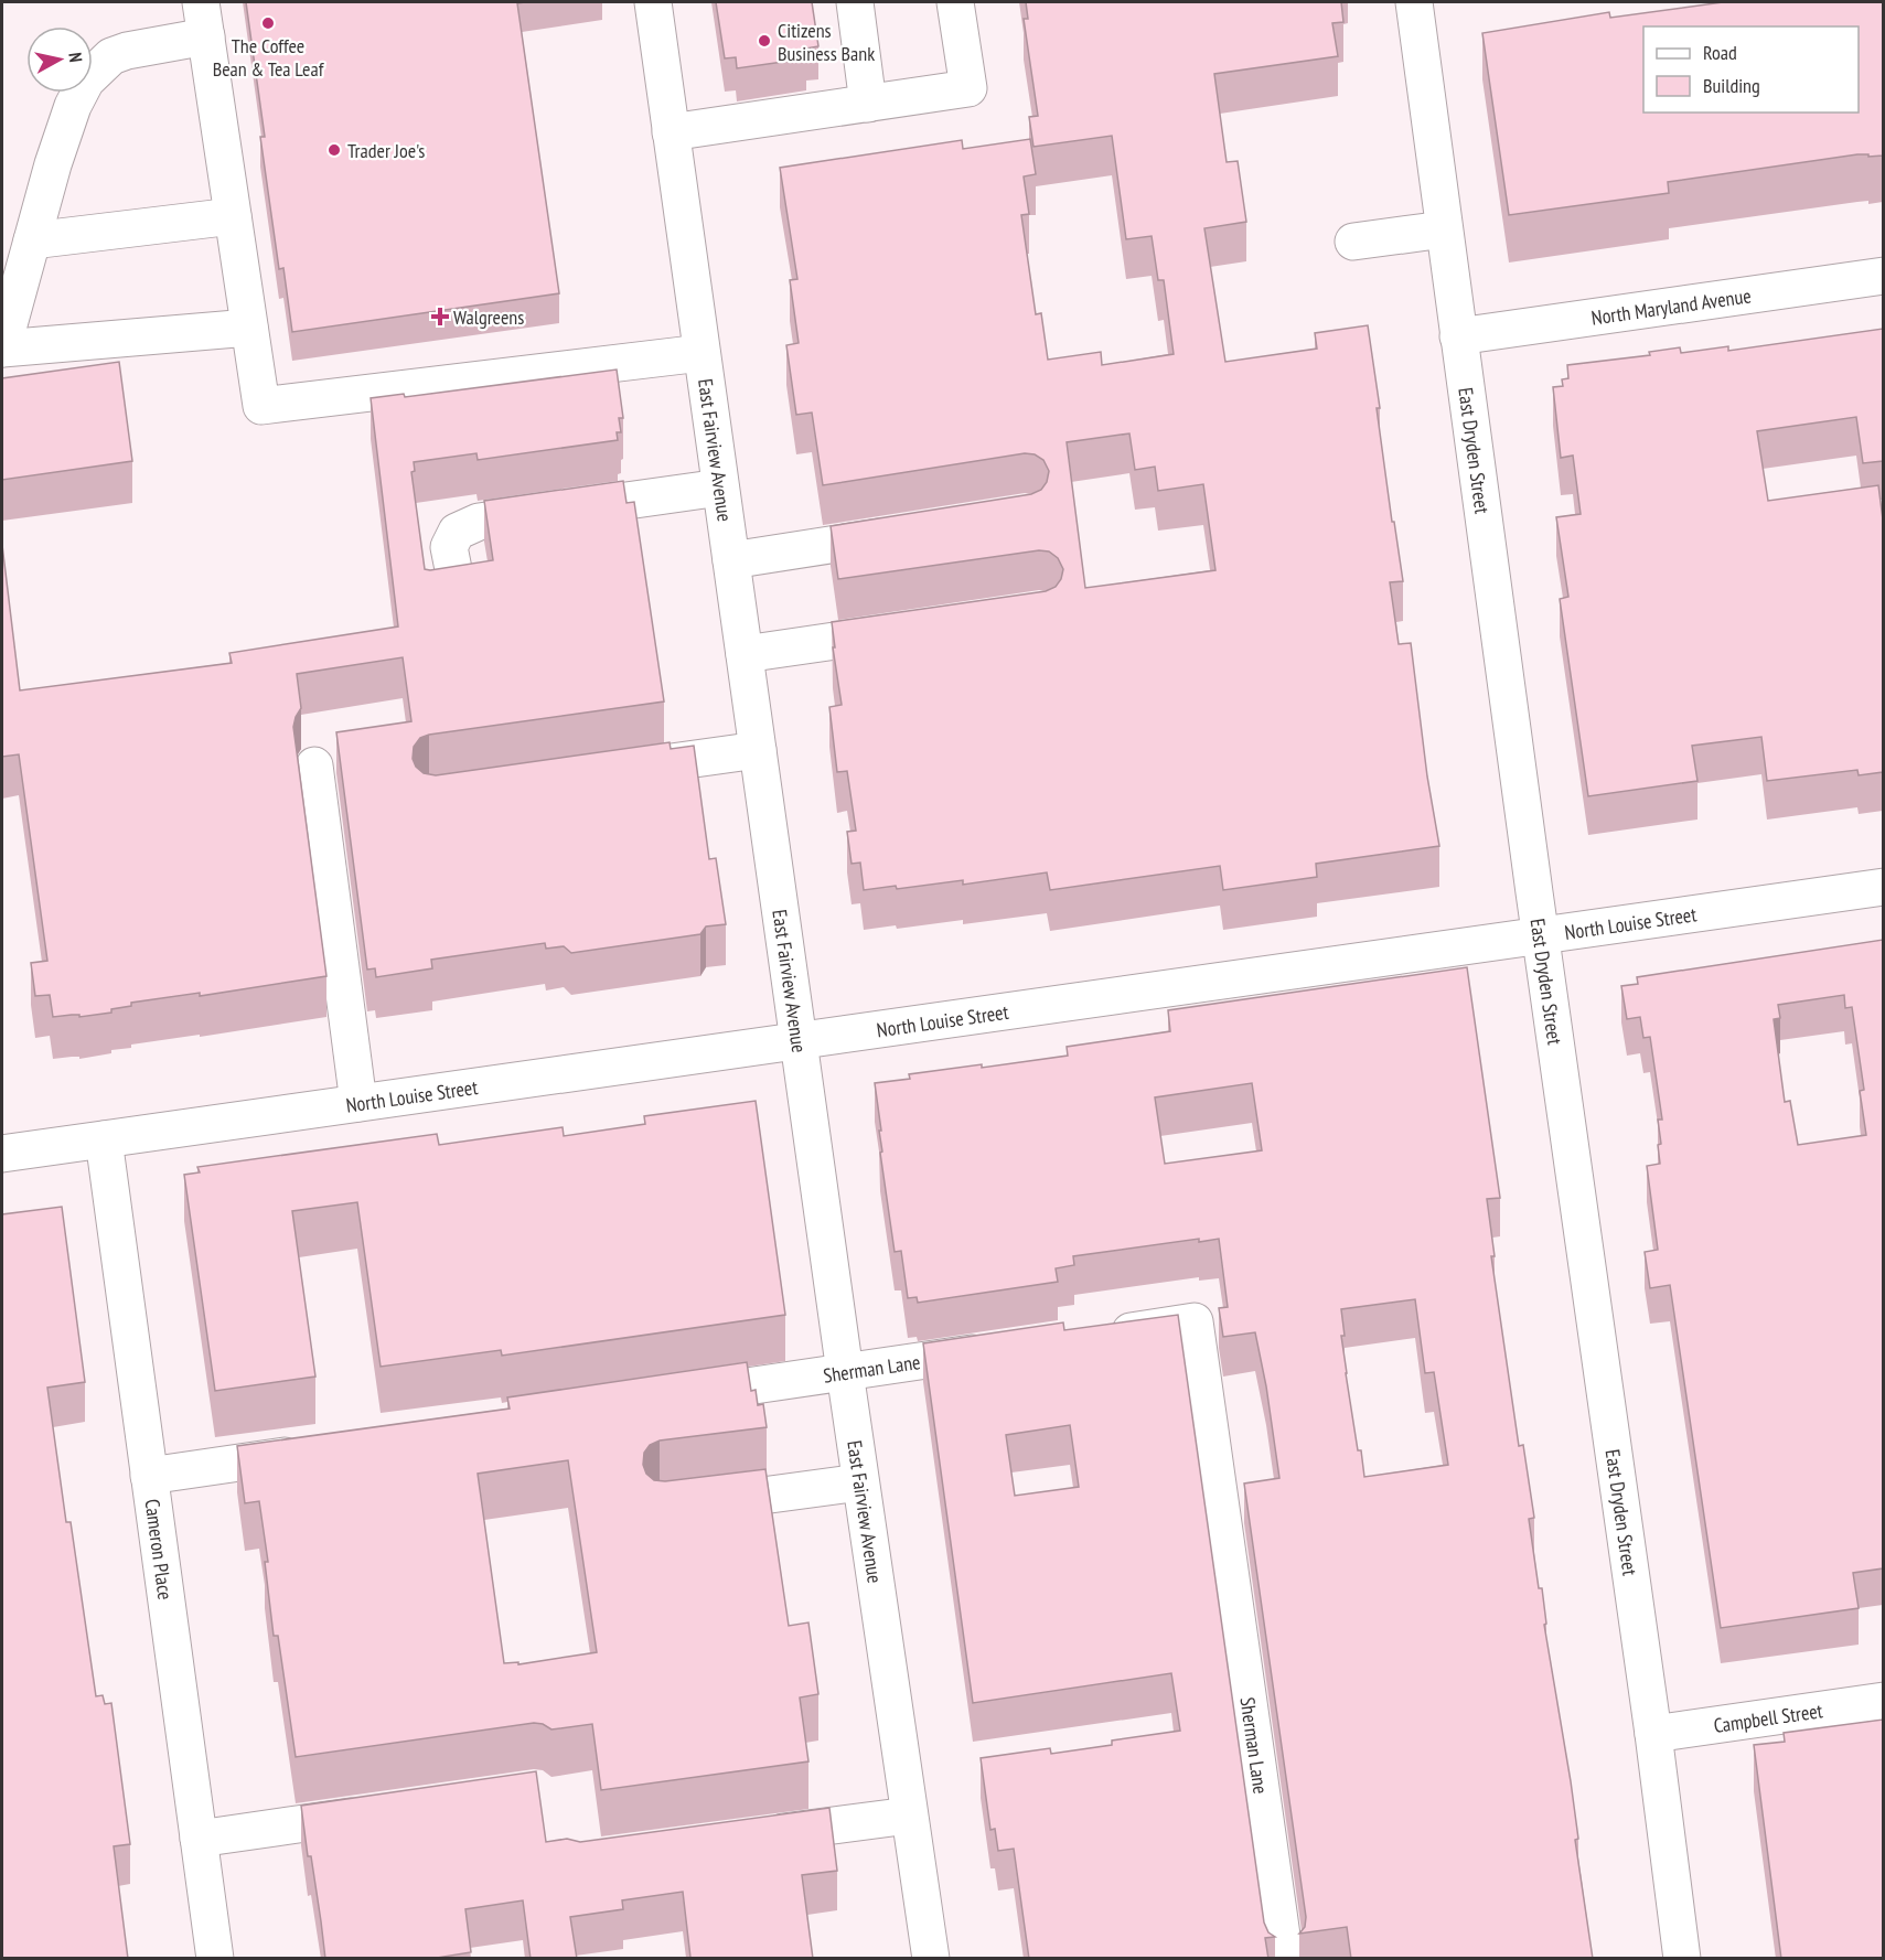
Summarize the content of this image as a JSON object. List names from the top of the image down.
{
  "streets": {
    "street": [
      "North Maryland Avenue",
      "East Fairview Avenue",
      "East Dryden Street",
      "North Louise Street",
      "Sherman Lane",
      "Cameron Place",
      "Campbell Street"
    ]
  },
  "crossings": [
    ["North Maryland Avenue", "East Dryden Street"],
    ["East Fairview Avenue", "North Louise Street"],
    ["East Fairview Avenue", "Sherman Lane"],
    ["East Dryden Street", "North Louise Street"],
    ["East Dryden Street", "Campbell Street"],
    ["North Louise Street", "Cameron Place"]
  ],
  "places": {
    "other": ["The Coffee Bean & Tea Leaf", "Citizens Business Bank", "Trader Joe's"],
    "health": ["Walgreens"]
  },
  "legend": ["Road", "Building"],
  "north": "right"
}
